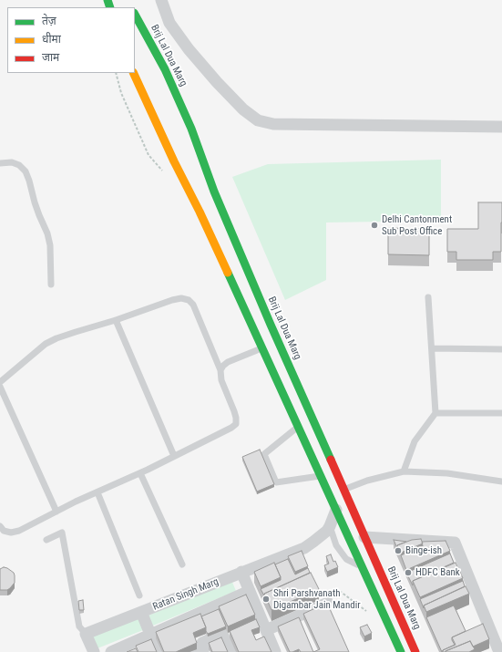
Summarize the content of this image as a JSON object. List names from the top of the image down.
{
  "streets": {
    "street": ["Brij Lal Dua Marg", "Ratan Singh Marg"]
  },
  "places": [
    "Delhi Cantonment Sub Post Office",
    "Binge-ish",
    "HDFC Bank",
    "Shri Parshvanath Digambar Jain Mandir"
  ],
  "legend": ["तेज़", "धीमा", "जाम"]
}
